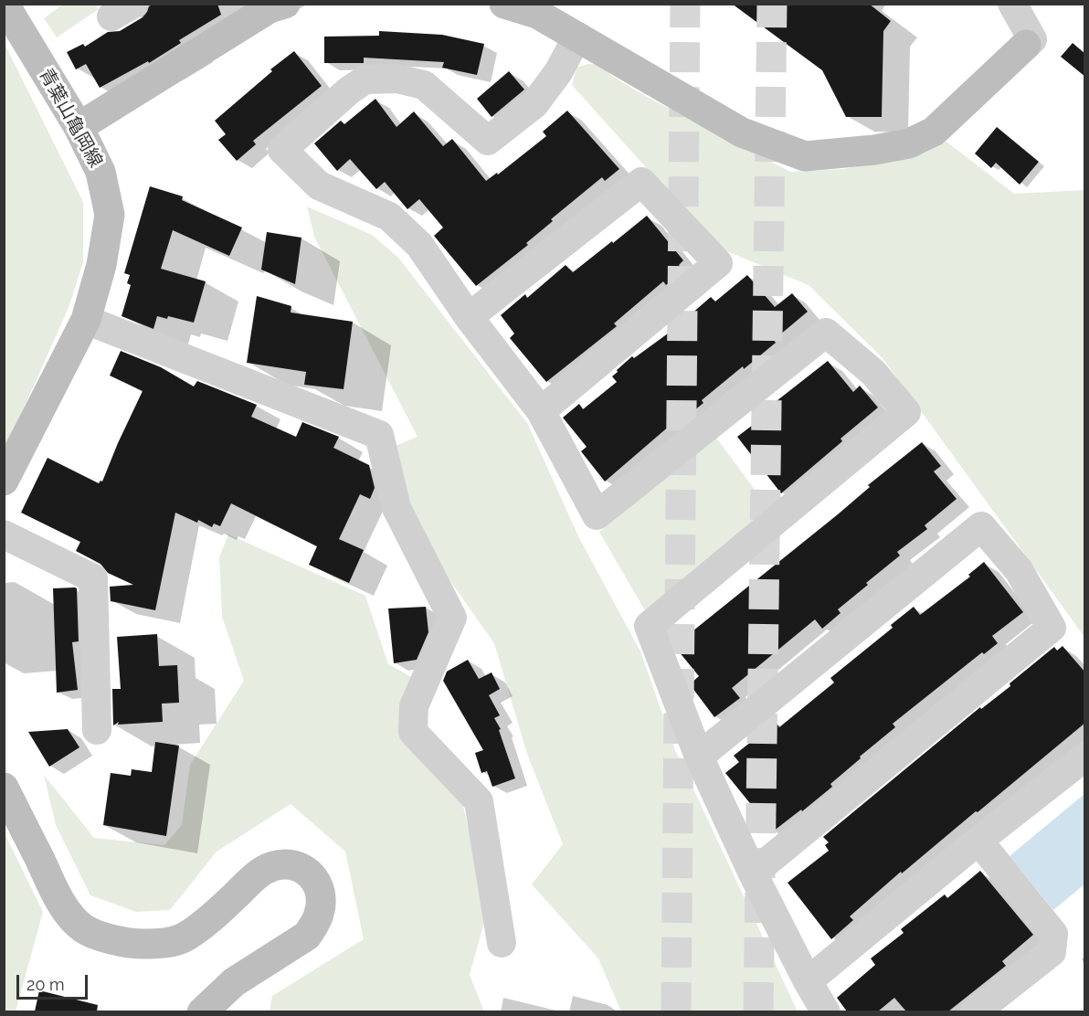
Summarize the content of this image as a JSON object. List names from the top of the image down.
{
  "streets": {
    "street": ["青葉山亀岡線"]
  },
  "scale_bar": "20 m"
}
